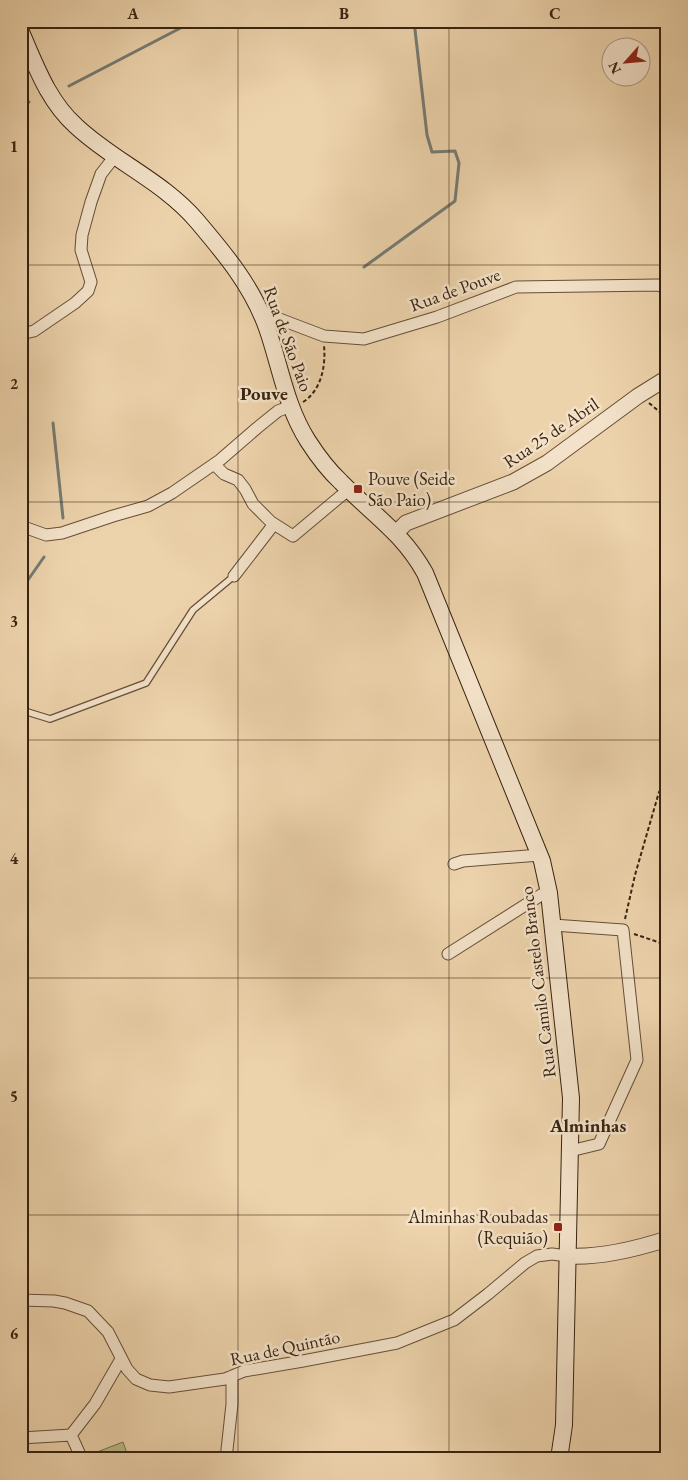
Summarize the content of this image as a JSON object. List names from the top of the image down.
{
  "streets": {
    "main road": ["Rua de São Paio", "Rua Camilo Castelo Branco"],
    "street": ["Rua de Pouve", "Rua 25 de Abril", "Rua de Quintão"]
  },
  "crossings": [
    ["Rua de Pouve", "Rua de São Paio"],
    ["Rua de São Paio", "Rua 25 de Abril"],
    ["Rua de São Paio", "Rua Camilo Castelo Branco"],
    ["Rua 25 de Abril", "Rua Camilo Castelo Branco"],
    ["Rua Camilo Castelo Branco", "Rua de Quintão"]
  ],
  "districts": ["Pouve", "Alminhas"],
  "places": {
    "transit": ["Pouve (Seide São Paio)", "Alminhas Roubadas (Requião)"]
  },
  "north": "bottom left",
  "grid": {
    "columns": ["A", "B", "C"],
    "rows": [
      "1",
      "2",
      "3",
      "4",
      "5",
      "6"
    ]
  }
}
